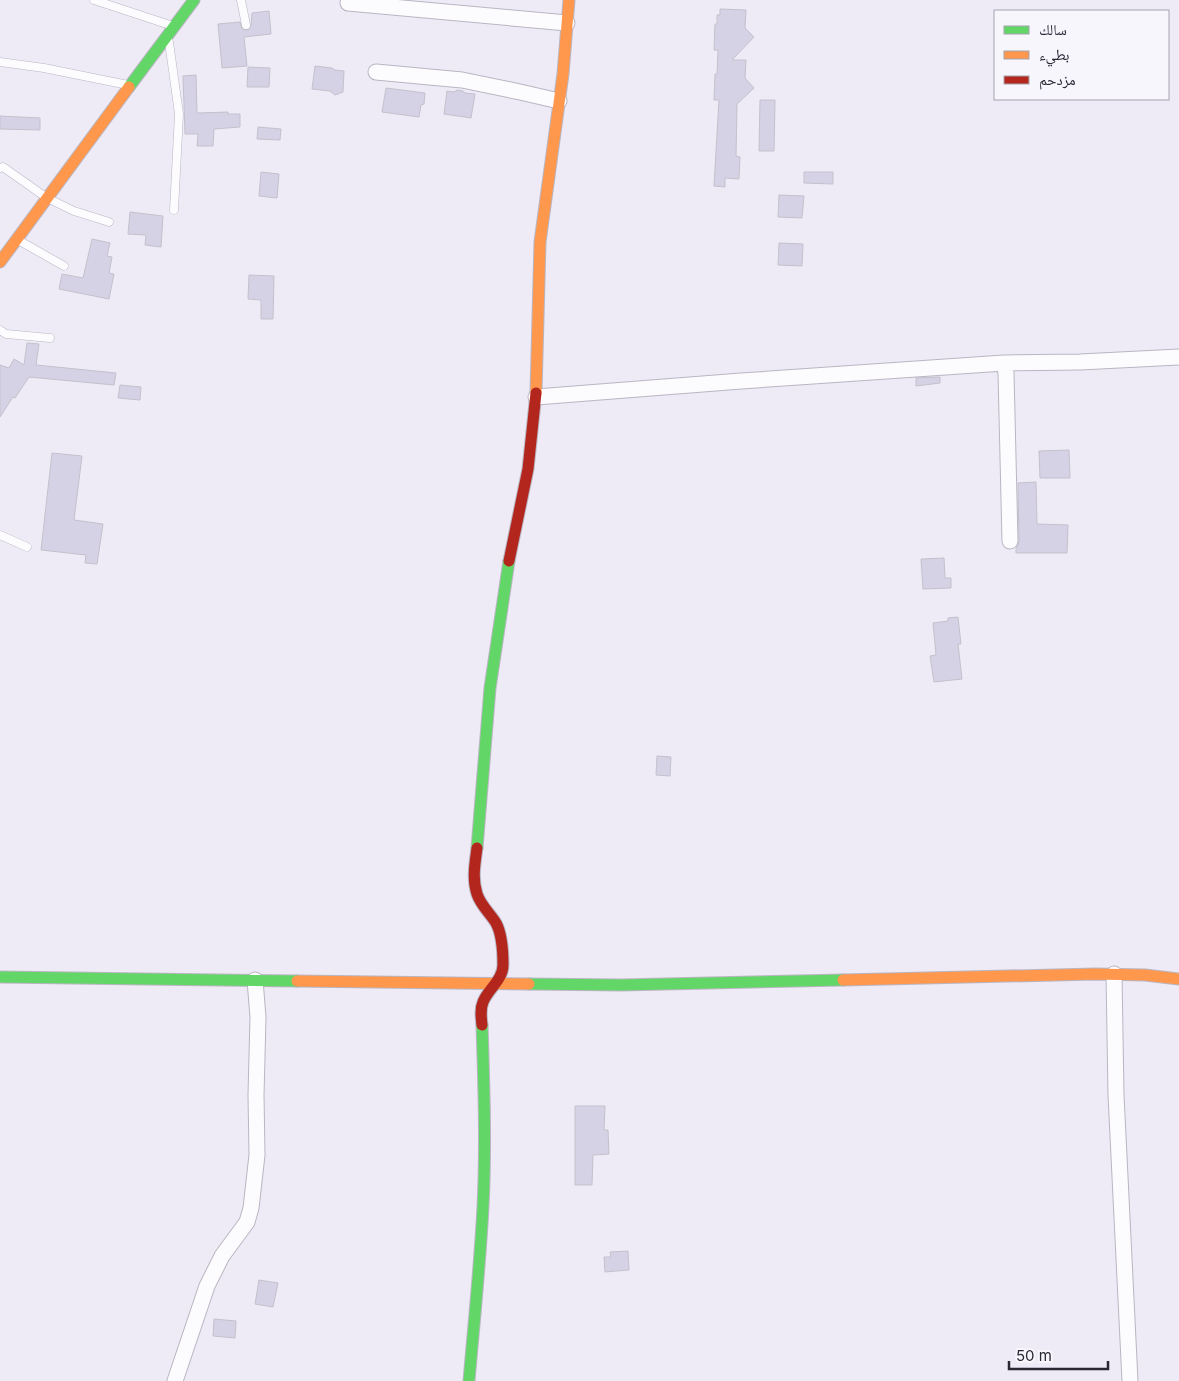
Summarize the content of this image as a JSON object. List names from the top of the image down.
{
  "legend": ["سالك", "بطيء", "مزدحم"],
  "scale_bar": "50 m"
}
